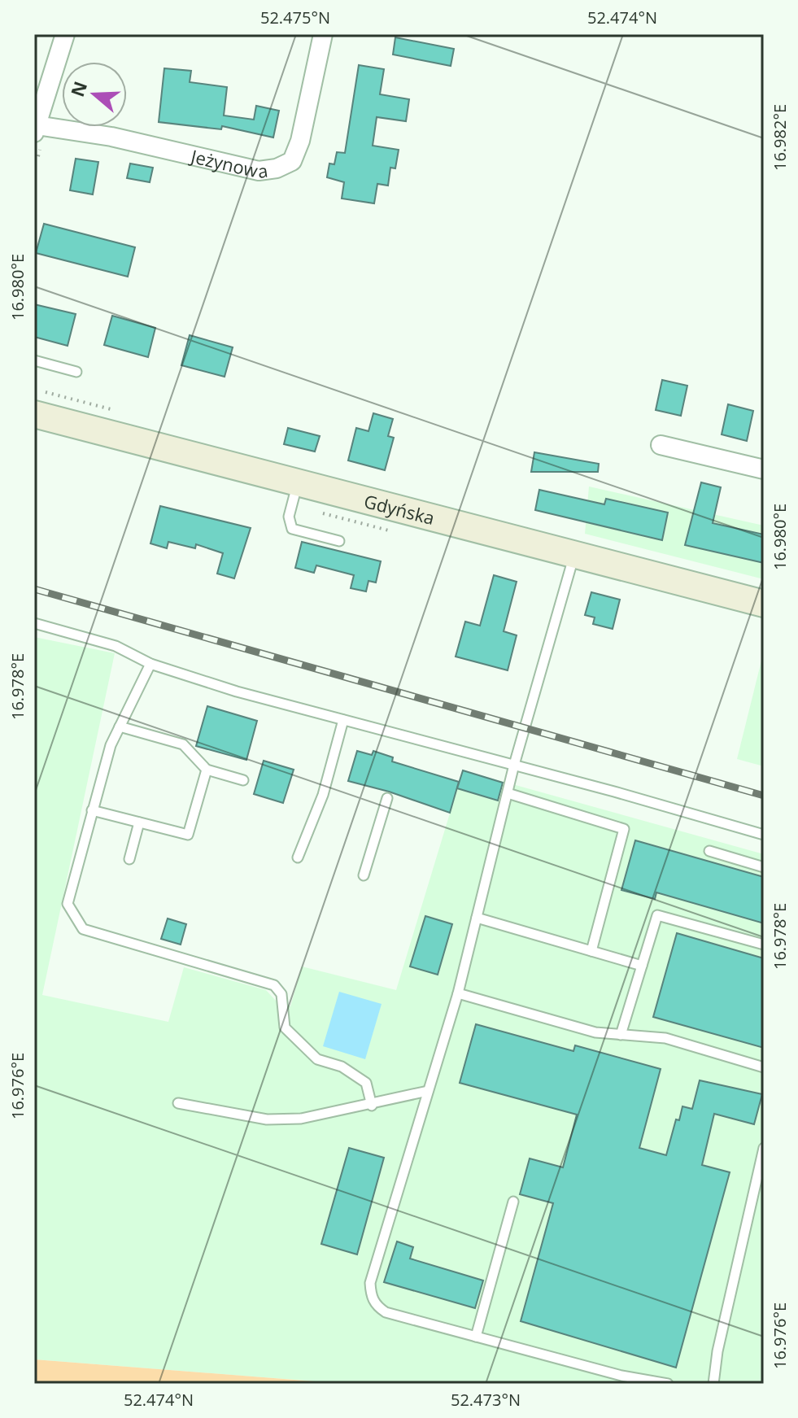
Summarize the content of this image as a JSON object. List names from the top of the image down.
{
  "streets": {
    "main road": ["Gdyńska"],
    "street": ["Jeżynowa"]
  },
  "north": "left",
  "coordinates": [
    "52.475°N",
    "52.474°N",
    "16.982°E",
    "16.980°E",
    "16.978°E",
    "16.976°E",
    "52.473°N"
  ]
}
